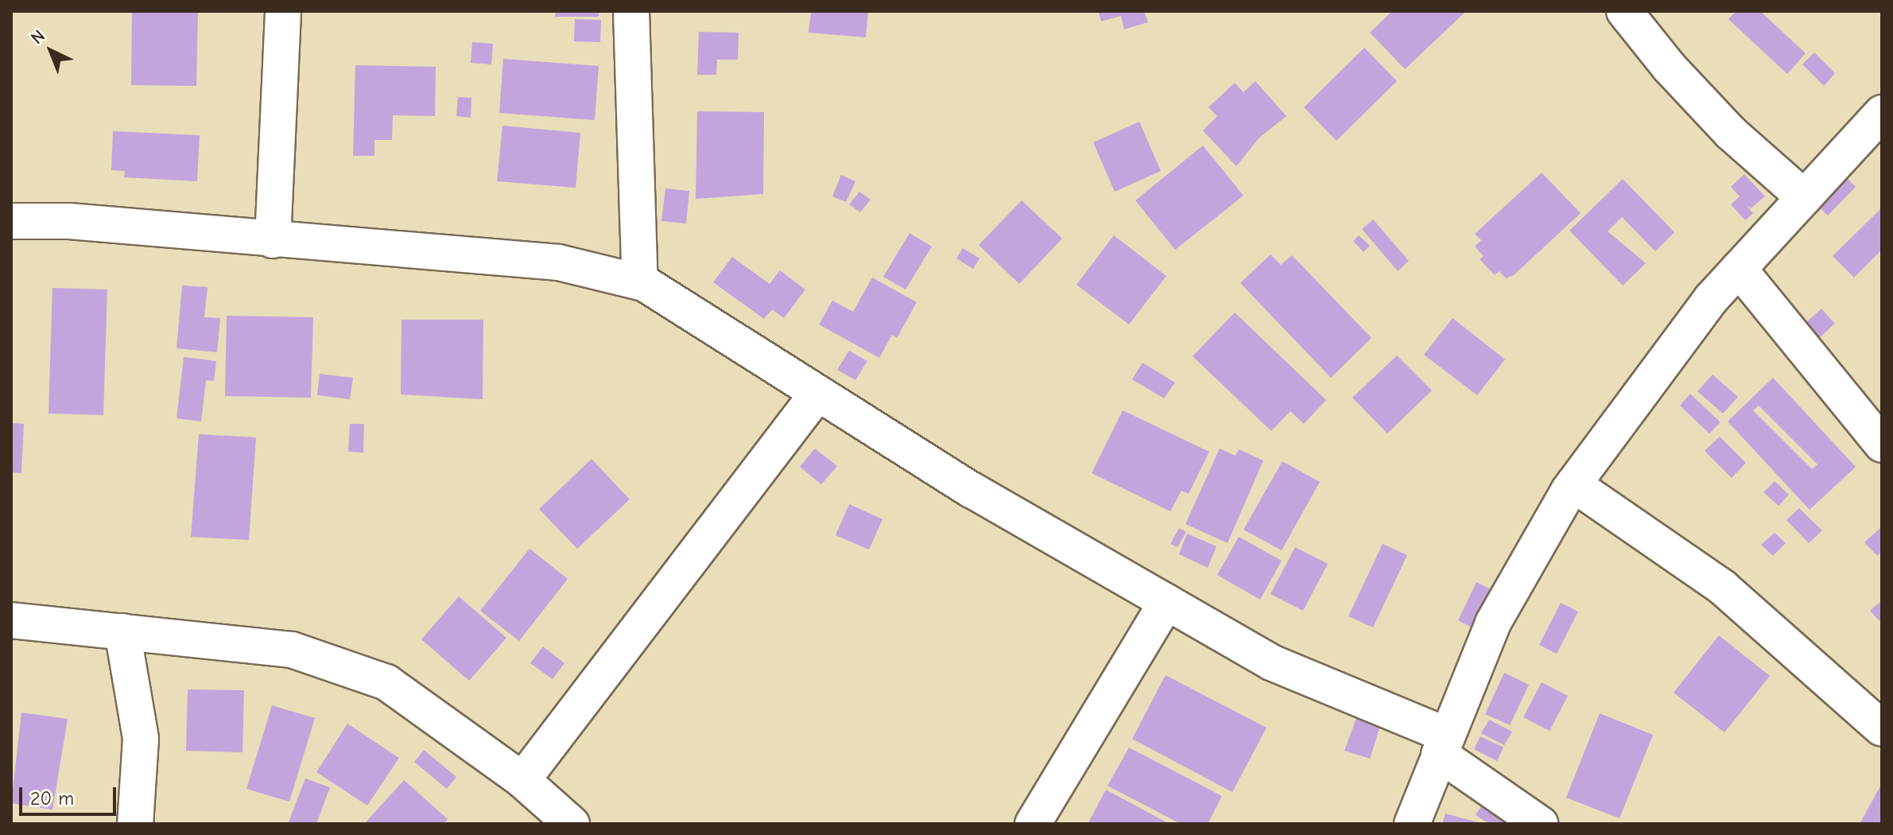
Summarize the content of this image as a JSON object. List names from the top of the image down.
{
  "scale_bar": "20 m",
  "north": "top left"
}
